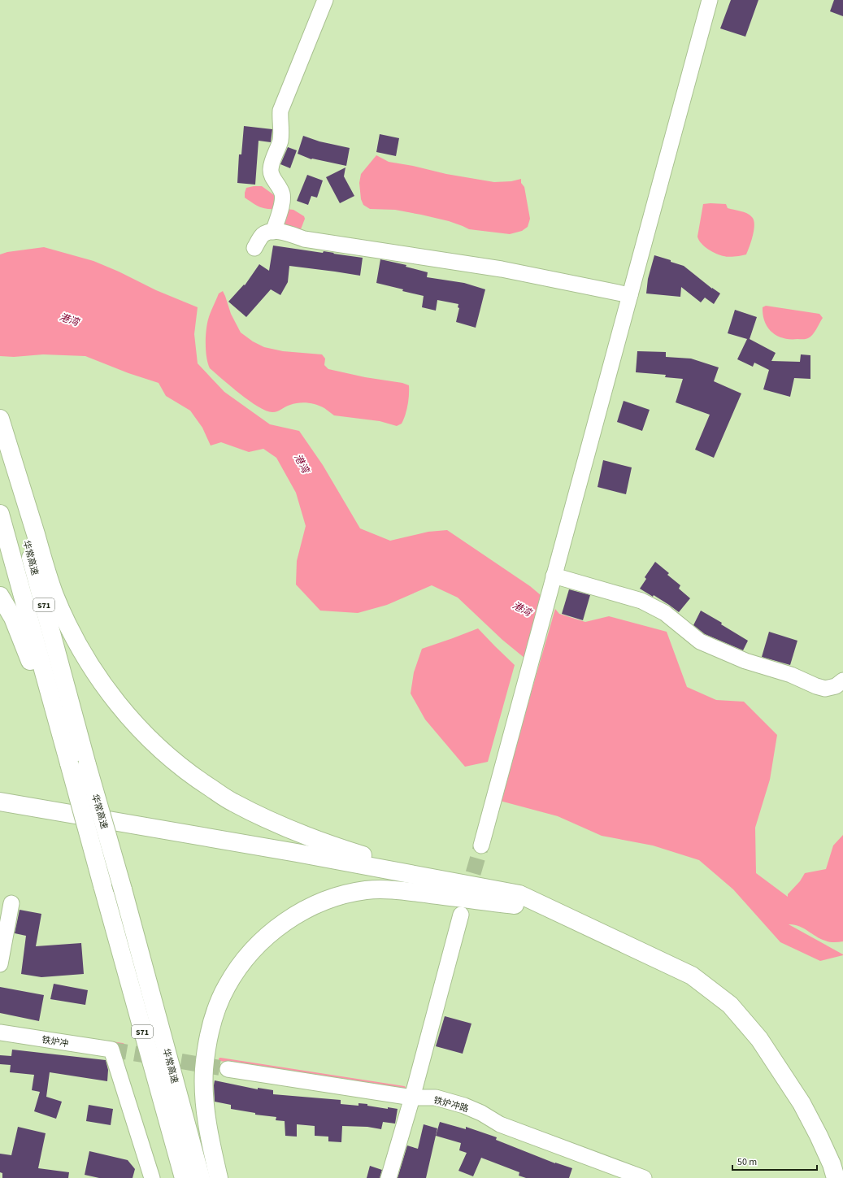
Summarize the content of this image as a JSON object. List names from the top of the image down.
{
  "streets": {
    "highway": ["华常高速", "S71"],
    "street": ["铁炉冲", "铁炉冲路"]
  },
  "water": ["港湾"],
  "scale_bar": "50 m"
}
